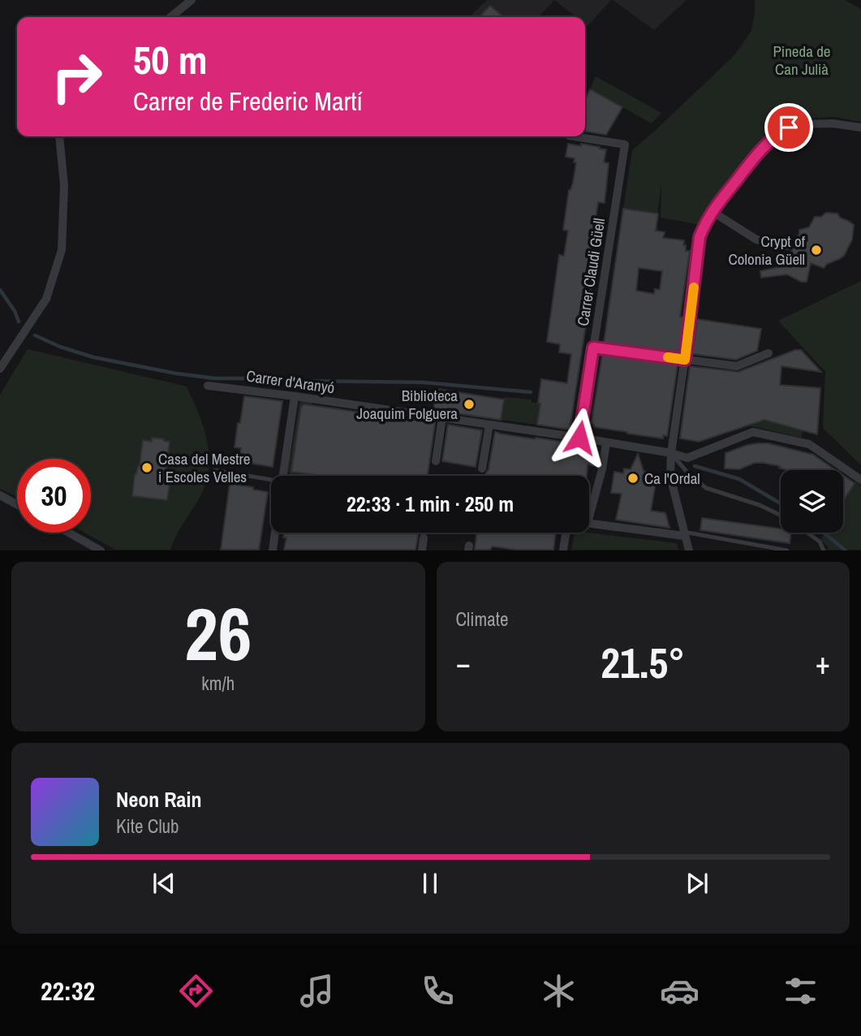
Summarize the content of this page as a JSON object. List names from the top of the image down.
{
  "streets": {
    "street": ["Carrer Claudi Güell", "Carrer d'Aranyó"]
  },
  "crossings": [
    ["Carrer Claudi Güell", "Carrer d'Aranyó"]
  ],
  "parks": ["Pineda de Can Julià"],
  "places": [
    "Crypt of Colonia Güell",
    "Biblioteca Joaquim Folguera",
    "Casa del Mestre i Escoles Velles",
    "Ca l'Ordal"
  ],
  "page": {
    "turn": ["50 m", "Carrer de Frederic Martí"],
    "limit": "30",
    "trip": "22:33 · 1 min · 250 m",
    "tile": [
      ["26", "km/h"],
      "Climate"
    ],
    "heat": ["−", "21.5°", "+"],
    "song": ["Neon Rain", "Kite Club"],
    "tabs": "22:32"
  }
}
